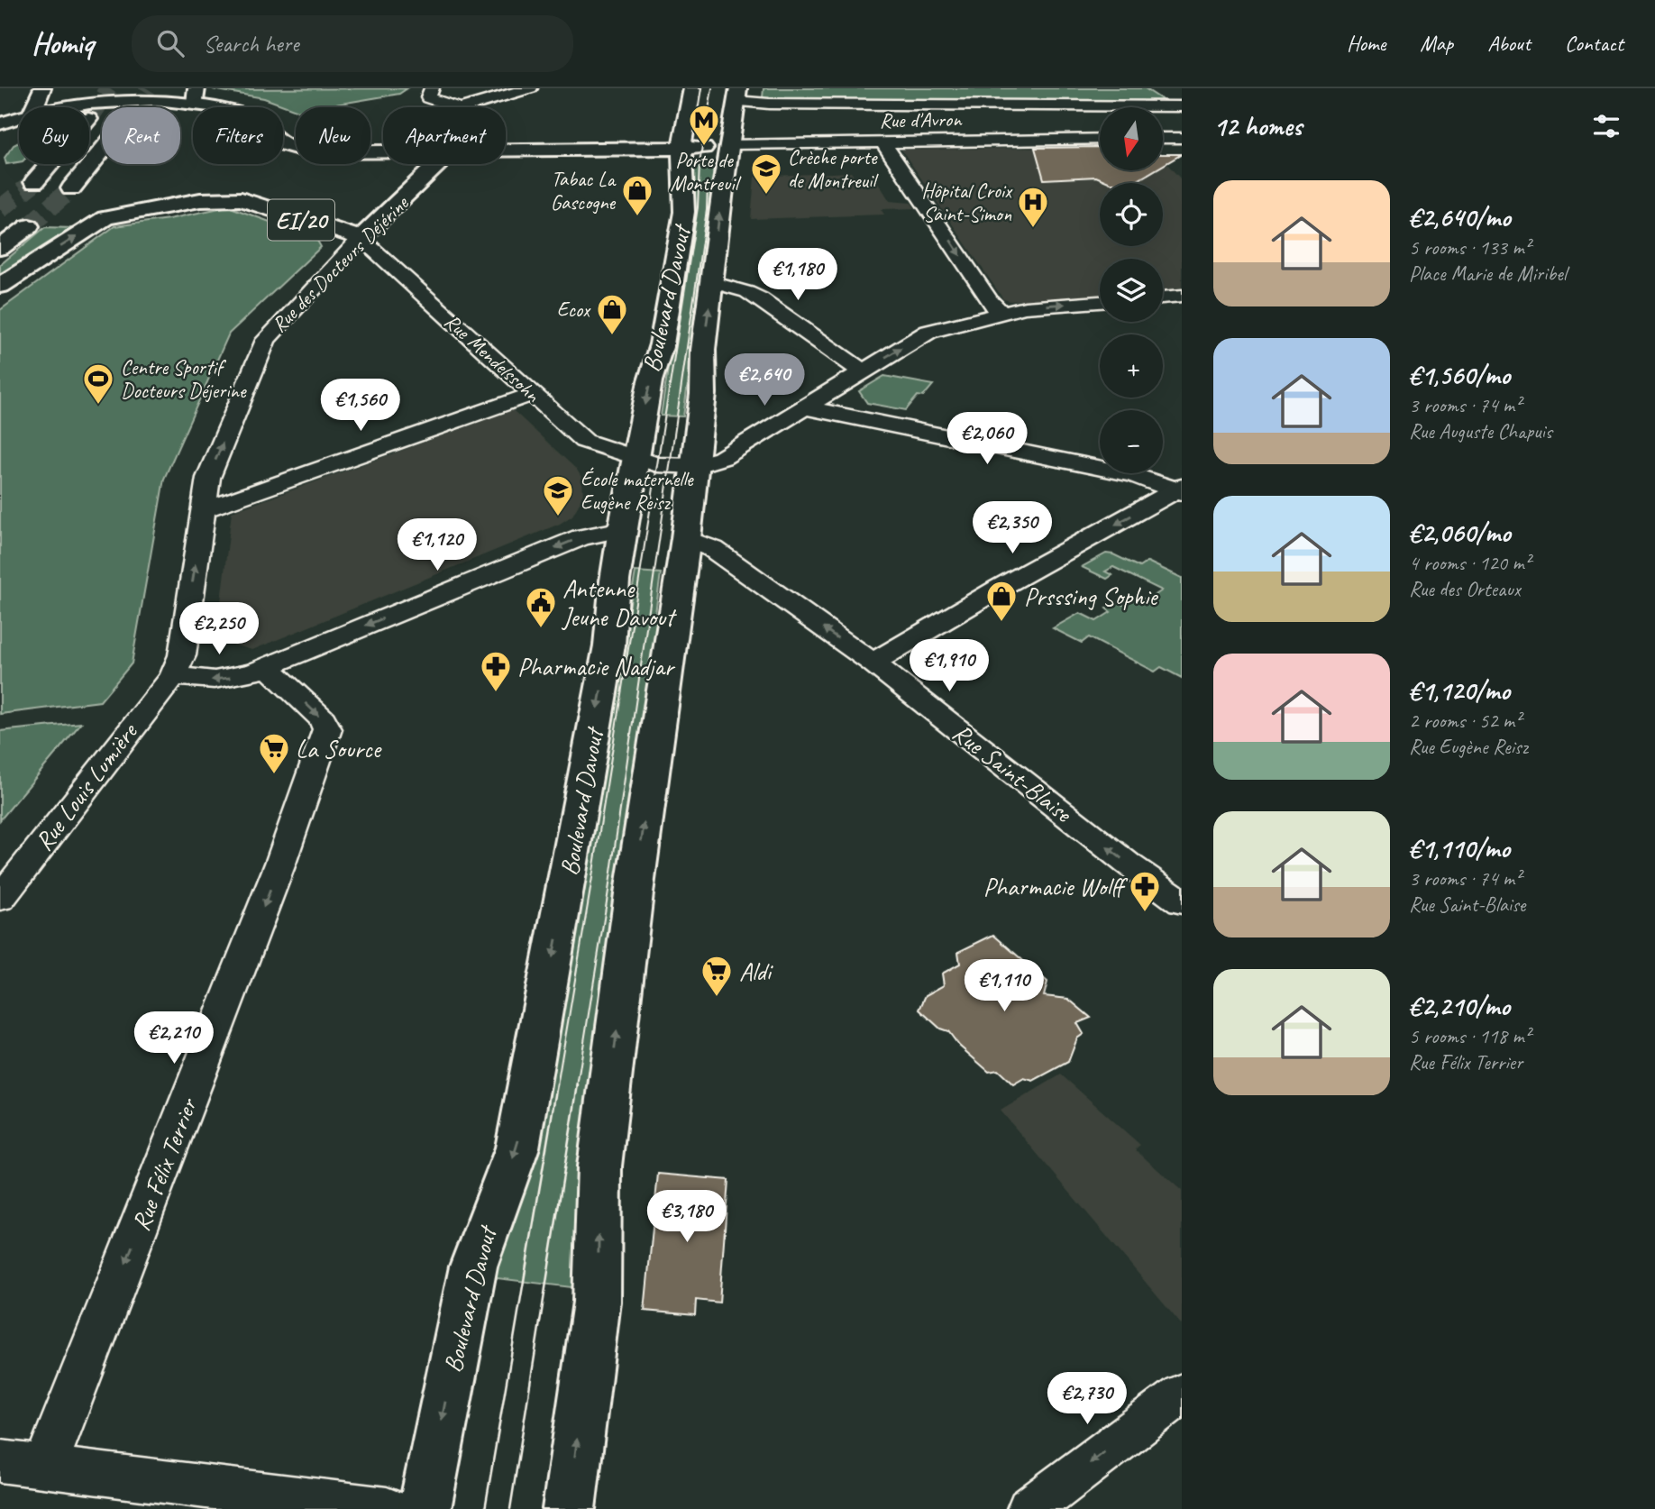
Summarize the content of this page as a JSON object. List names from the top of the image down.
{
  "streets": {
    "main road": ["EI/20", "Rue des Docteurs Déjérine", "Boulevard Davout"],
    "street": [
      "Rue d'Avron",
      "Rue Mendelssohn",
      "Rue Saint-Blaise",
      "Rue Louis Lumière",
      "Rue Félix Terrier"
    ]
  },
  "crossings": [
    ["Rue d'Avron", "Boulevard Davout"],
    ["EI/20", "Rue des Docteurs Déjérine"],
    ["EI/20", "Rue Mendelssohn"],
    ["Rue des Docteurs Déjérine", "Rue Mendelssohn"],
    ["Rue des Docteurs Déjérine", "Rue Louis Lumière"],
    ["Boulevard Davout", "Rue Mendelssohn"],
    ["Boulevard Davout", "Rue Saint-Blaise"]
  ],
  "one_way": ["Rue des Docteurs Déjérine", "Rue Félix Terrier"],
  "places": {
    "metro station": ["Porte de Montreuil"],
    "school or university": ["Crèche porte de Montreuil", "École maternelle Eugène Reisz"],
    "shop": ["Tabac La Gascogne", "Ecox", "Prsssing Sophie"],
    "hospital": ["Hôpital Croix Saint-Simon"],
    "sports": ["Centre Sportif Docteurs Déjerine"],
    "public building": ["Antenne Jeune Davout"],
    "pharmacy": ["Pharmacie Nadjar", "Pharmacie Wolff"],
    "supermarket": ["La Source", "Aldi"]
  },
  "north": "bottom",
  "page": {
    "header": "Homiq",
    "search": "Search here",
    "nav": [
      "Home",
      "Map",
      "About",
      "Contact"
    ],
    "heading": "12 homes",
    "map_buttons": ["+", "−"],
    "chip": [
      "Buy",
      "Rent",
      "Filters",
      "New",
      "Apartment"
    ],
    "list": [
      {
        "name": "€2,640/mo",
        "note": "5 rooms · 133 m² · Place Marie de Miribel"
      },
      {
        "name": "€1,560/mo",
        "note": "3 rooms · 74 m² · Rue Auguste Chapuis"
      },
      {
        "name": "€2,060/mo",
        "note": "4 rooms · 120 m² · Rue des Orteaux"
      },
      {
        "name": "€1,120/mo",
        "note": "2 rooms · 52 m² · Rue Eugène Reisz"
      },
      {
        "name": "€1,110/mo",
        "note": "3 rooms · 74 m² · Rue Saint-Blaise"
      },
      {
        "name": "€2,210/mo",
        "note": "5 rooms · 118 m² · Rue Félix Terrier"
      }
    ],
    "price": [
      "€1,180",
      "€2,640",
      "€1,560",
      "€2,060",
      "€2,350",
      "€1,120",
      "€2,250",
      "€1,910",
      "€1,110",
      "€2,210",
      "€3,180",
      "€2,730"
    ]
  }
}
